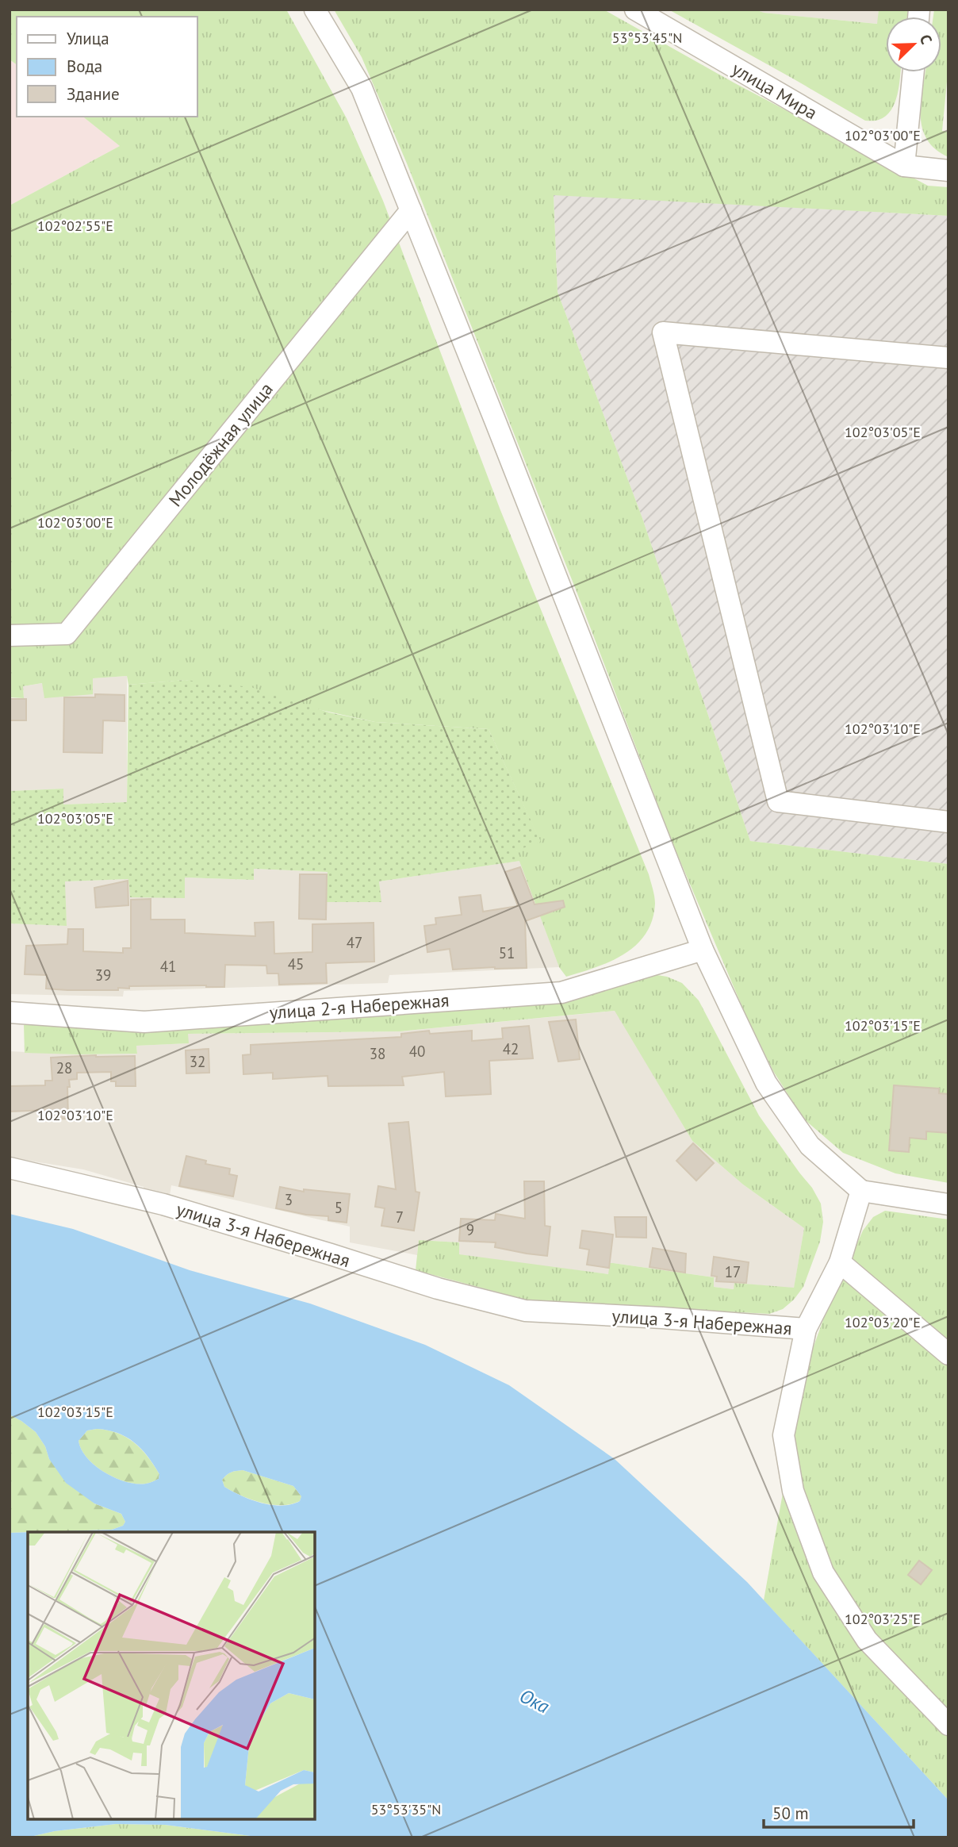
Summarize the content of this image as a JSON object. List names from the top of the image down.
{
  "streets": {
    "street": [
      "улица Мира",
      "Молодёжная улица",
      "улица 2-я Набережная",
      "улица 3-я Набережная"
    ]
  },
  "water": ["Ока"],
  "house_numbers": [
    "47",
    "51",
    "45",
    "41",
    "39",
    "42",
    "40",
    "38",
    "32",
    "28",
    "3",
    "5",
    "7",
    "9",
    "17"
  ],
  "legend": ["Улица", "Вода", "Здание"],
  "scale_bar": "50 m",
  "north": "top right",
  "coordinates": [
    "53°53'45\"N",
    "102°03'00\"E",
    "102°02'55\"E",
    "102°03'05\"E",
    "102°03'10\"E",
    "102°03'15\"E",
    "102°03'20\"E",
    "102°03'25\"E",
    "53°53'35\"N"
  ]
}
